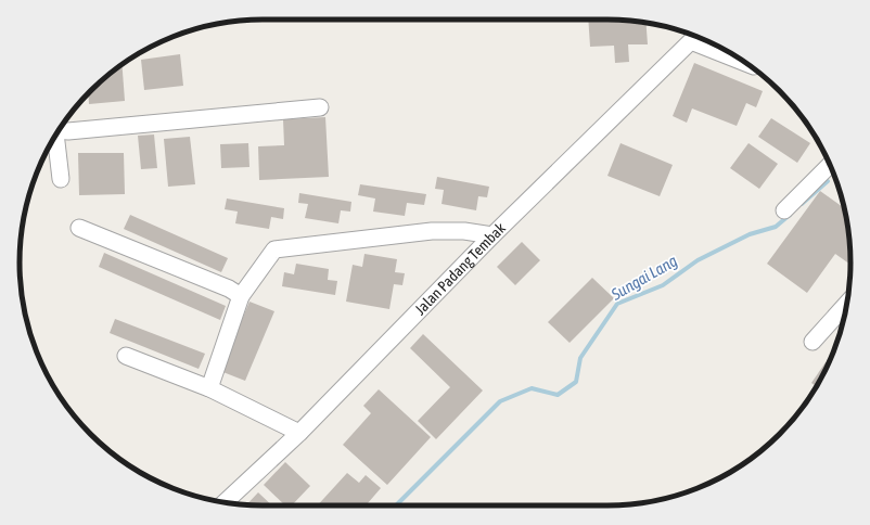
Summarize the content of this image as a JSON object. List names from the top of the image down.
{
  "streets": {
    "street": ["Jalan Padang Tembak"]
  },
  "water": ["Sungai Lang"]
}
